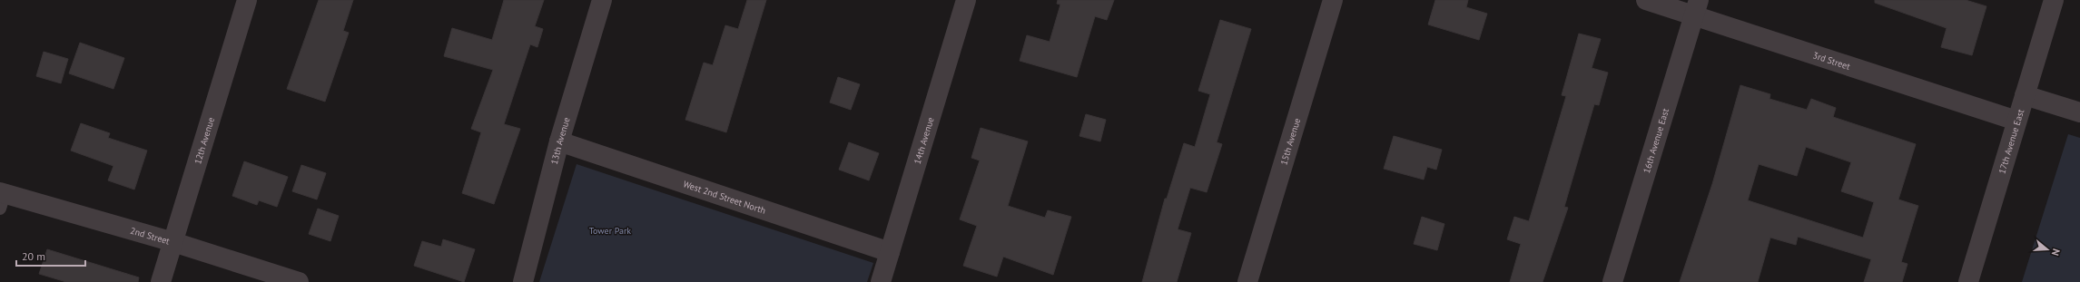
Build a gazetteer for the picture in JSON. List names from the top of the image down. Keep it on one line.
{"streets":{"street":["3rd Street","13th Avenue","14th Avenue","16th Avenue East","17th Avenue East","12th Avenue","15th Avenue","West 2nd Street North","2nd Street"]},"crossings":[["3rd Street","16th Avenue East"],["3rd Street","17th Avenue East"],["13th Avenue","West 2nd Street North"],["14th Avenue","West 2nd Street North"],["12th Avenue","2nd Street"]],"parks":["Tower Park"],"scale_bar":"20 m","north":"right"}
